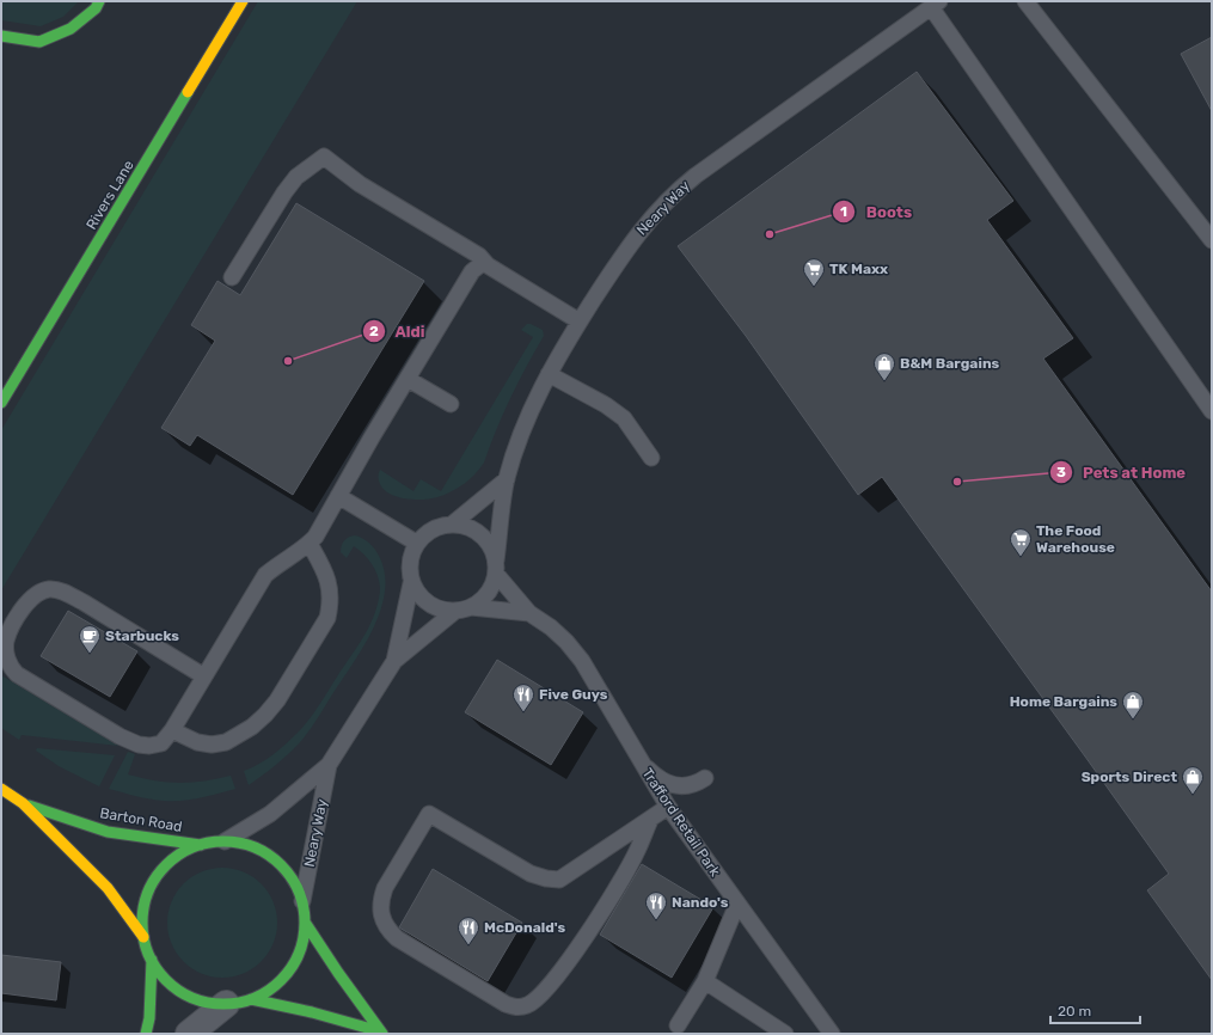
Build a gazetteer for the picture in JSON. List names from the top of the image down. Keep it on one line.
{"streets":{"main road":["Rivers Lane","Barton Road"],"lane":["Neary Way","Trafford Retail Park"]},"crossings":[["Neary Way","Barton Road"],["Neary Way","Trafford Retail Park"]],"places":{"other":["Boots","Aldi","Pets at Home"],"supermarket":["TK Maxx","The Food Warehouse"],"shop":["B&M Bargains","Home Bargains","Sports Direct"],"cafe":["Starbucks"],"restaurant":["Five Guys","Nando's","McDonald's"]},"scale_bar":"20 m"}
